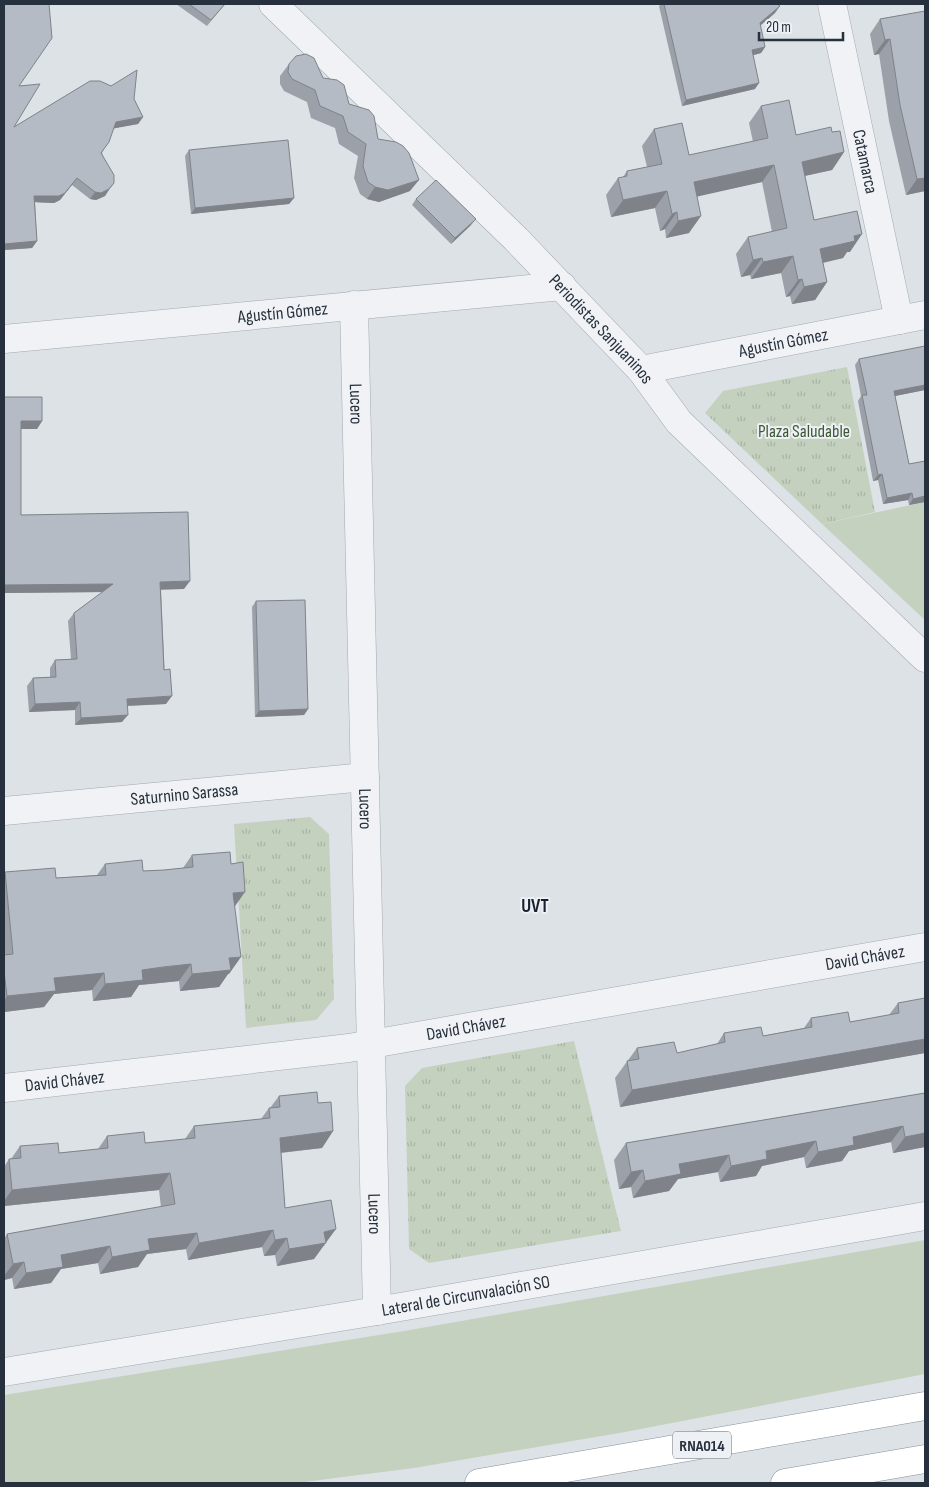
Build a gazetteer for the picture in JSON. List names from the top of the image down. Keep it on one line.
{"streets":{"highway":["RNA014"],"street":["Catamarca","Agustín Gómez","Periodistas Sanjuaninos","Lucero","Saturnino Sarassa","David Chávez","Lateral de Circunvalación SO"]},"crossings":[["Catamarca","Agustín Gómez"],["Agustín Gómez","Periodistas Sanjuaninos"],["Agustín Gómez","Lucero"],["Lucero","Saturnino Sarassa"],["Lucero","David Chávez"],["Lucero","Lateral de Circunvalación SO"]],"districts":["UVT"],"parks":["Plaza Saludable"],"scale_bar":"20 m"}
